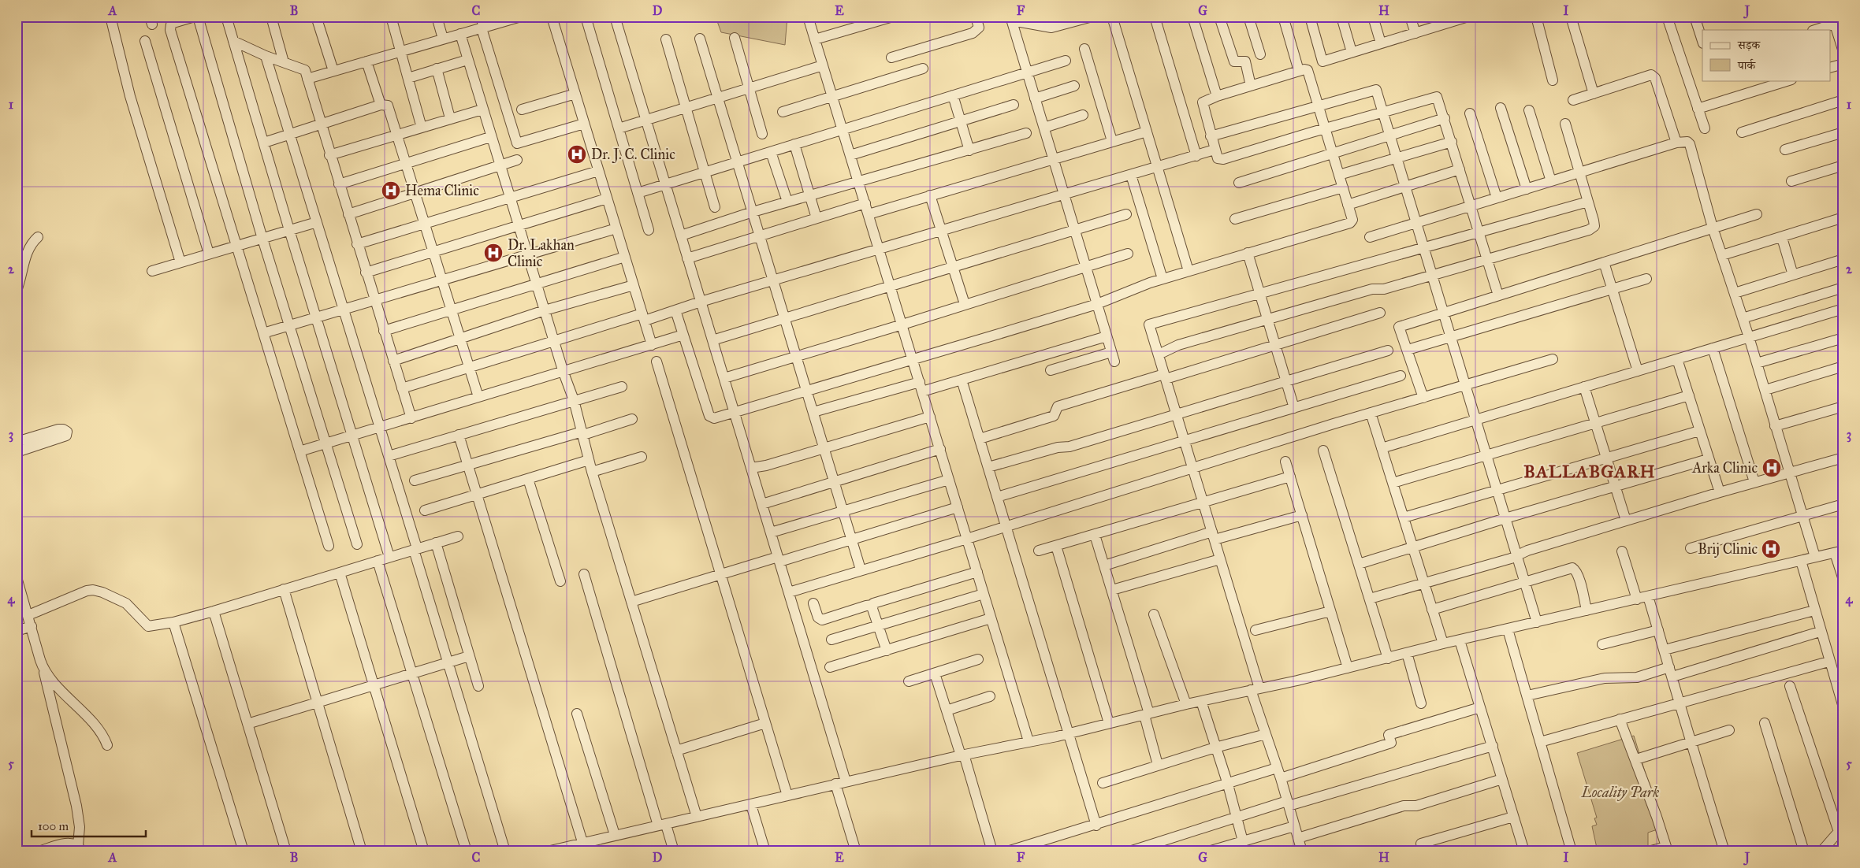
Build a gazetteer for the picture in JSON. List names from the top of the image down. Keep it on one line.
{"districts":["BALLABGARH"],"parks":["Locality Park"],"places":{"hospital":["Dr. J. C. Clinic","Hema Clinic","Dr. Lakhan Clinic","Arka Clinic","Brij Clinic"]},"legend":["सड़क","पार्क"],"scale_bar":"100 m","grid":{"columns":["A","B","C","D","E","F","G","H","I","J"],"rows":["1","2","3","4","5"]}}
